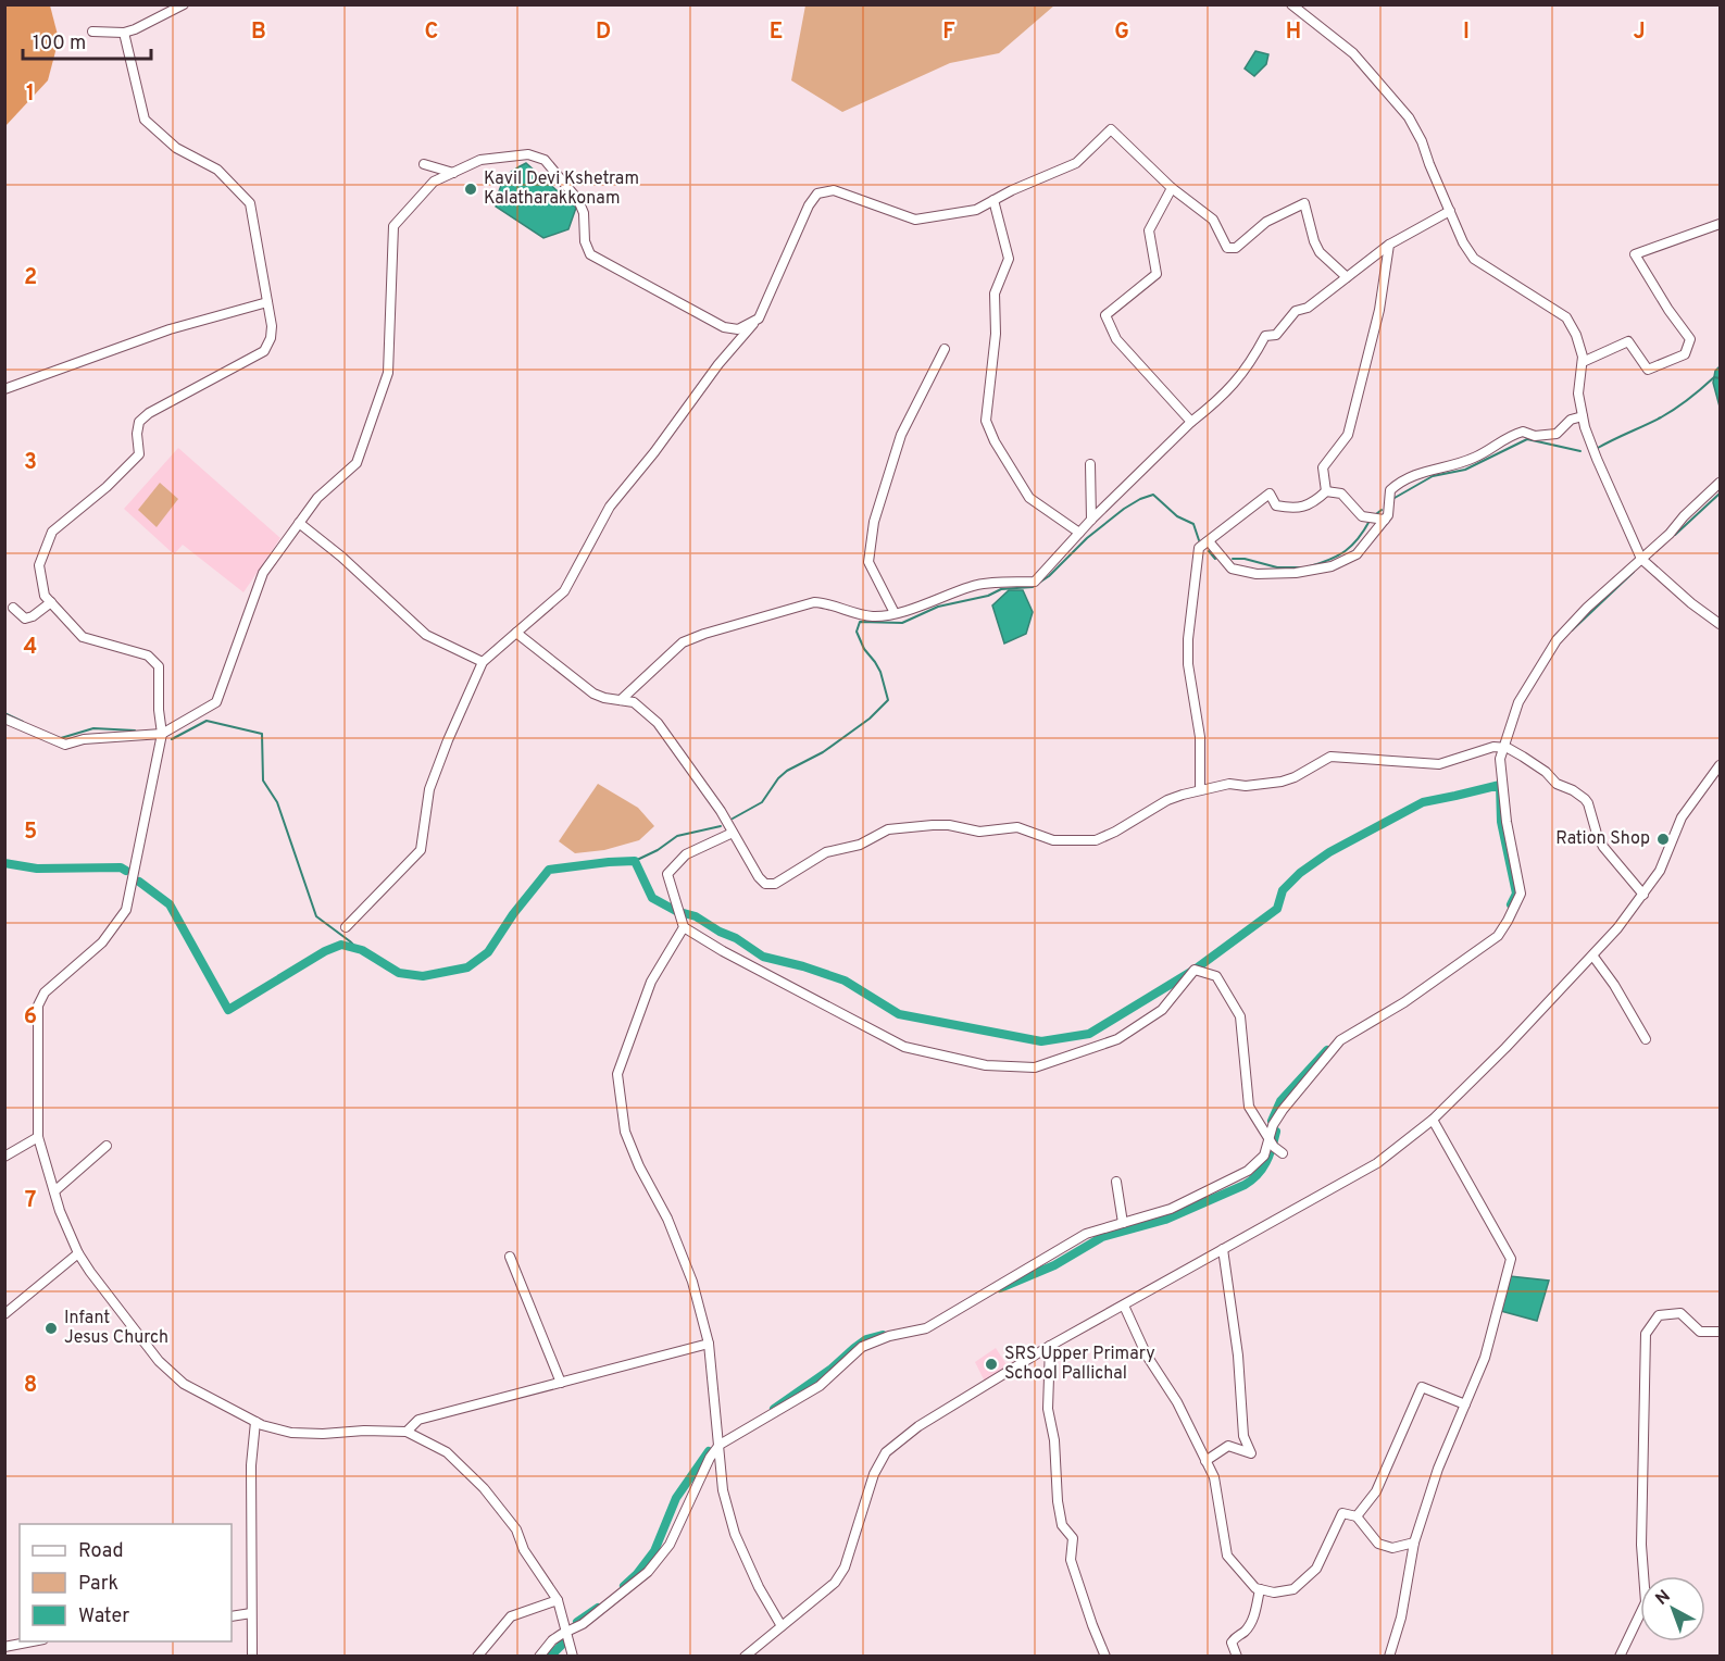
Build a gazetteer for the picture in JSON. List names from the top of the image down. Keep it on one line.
{"places":["Kavil Devi Kshetram Kalatharakkonam","Ration Shop","Infant Jesus Church","SRS Upper Primary School Pallichal"],"legend":["Road","Park","Water"],"scale_bar":"100 m","north":"top left","grid":{"columns":["B","C","D","E","F","G","H","I","J"],"rows":["1","2","3","4","5","6","7","8"]}}
